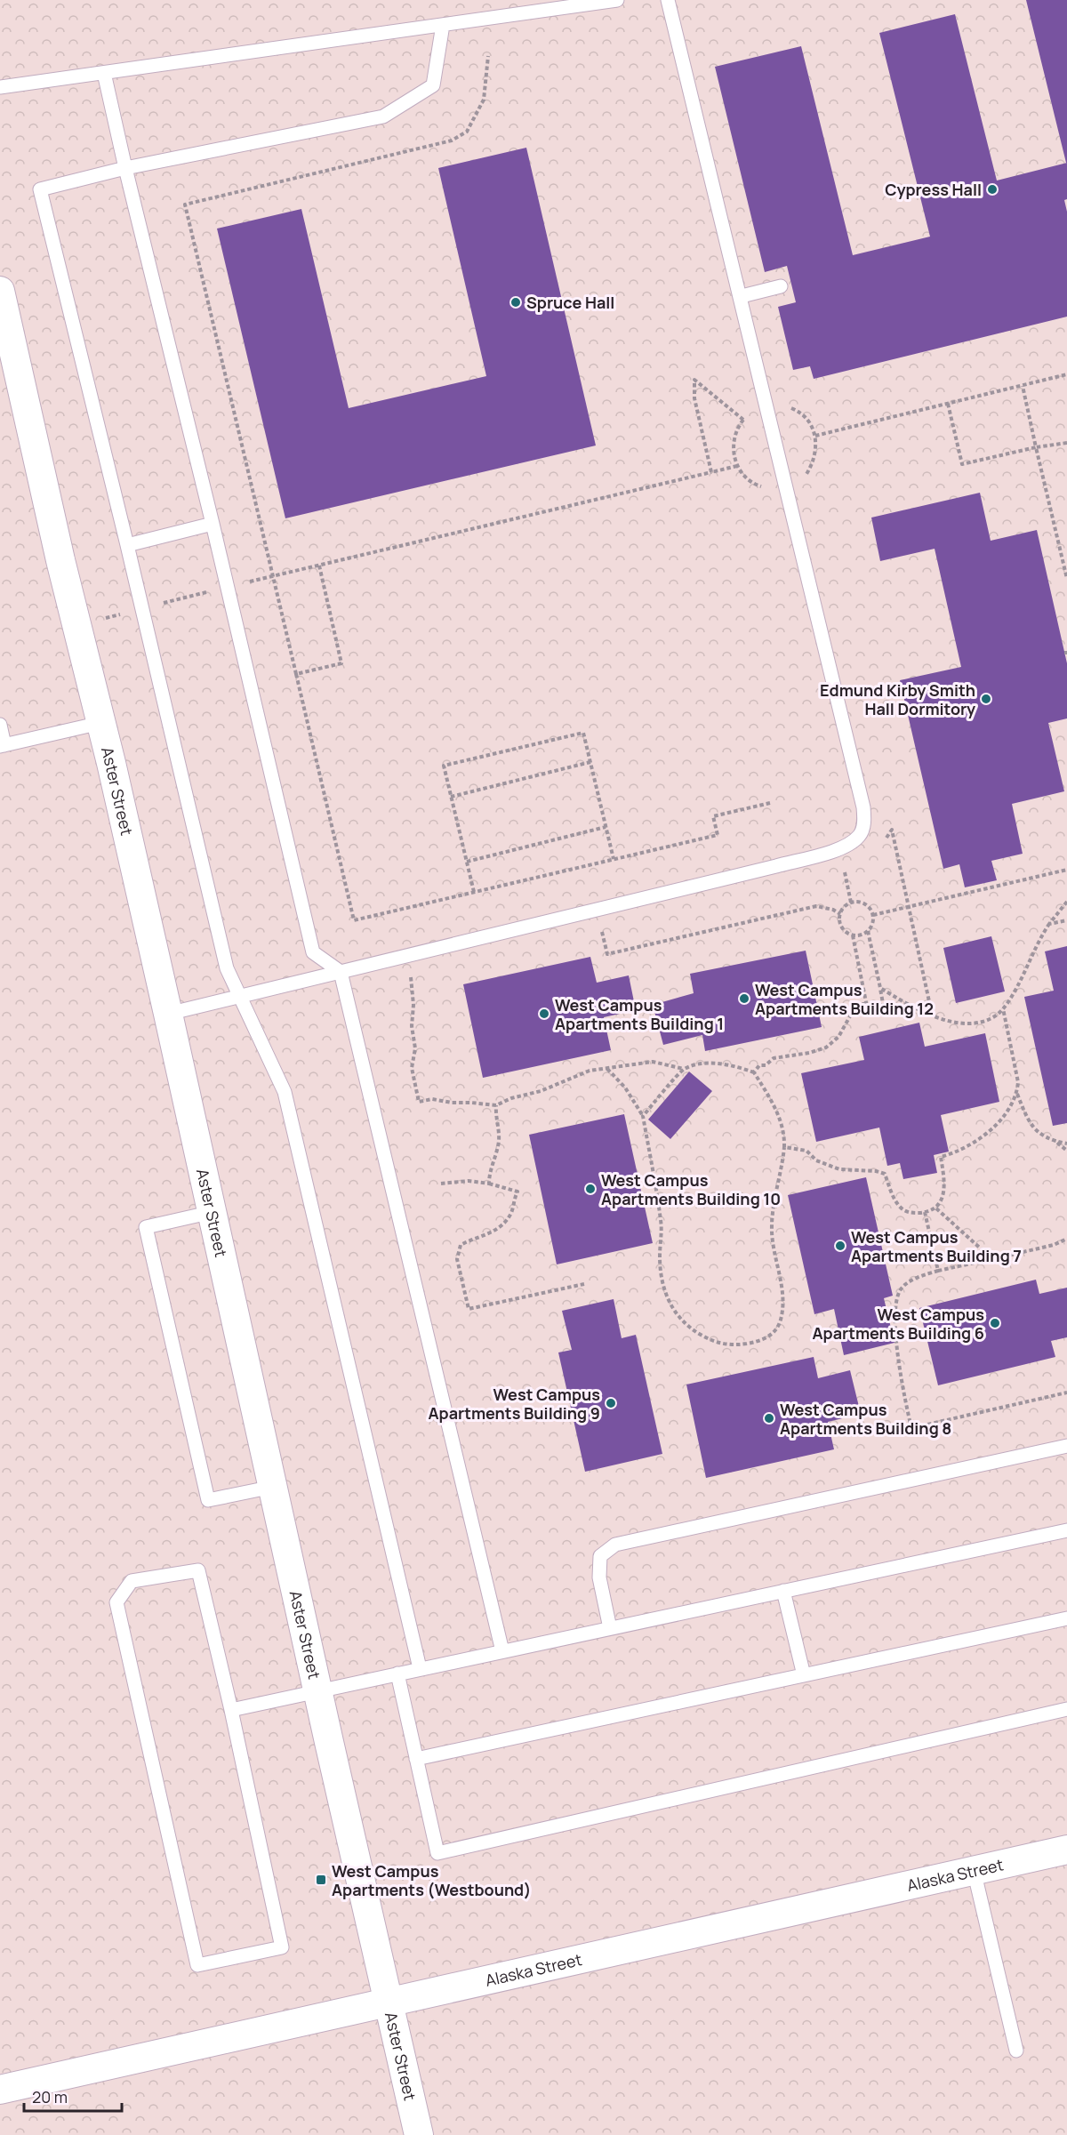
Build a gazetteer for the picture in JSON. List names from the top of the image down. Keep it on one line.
{"streets":{"street":["Aster Street","Alaska Street"]},"crossings":[["Aster Street","Alaska Street"]],"places":{"other":["Cypress Hall","Spruce Hall","Edmund Kirby Smith Hall Dormitory","West Campus Apartments Building 12","West Campus Apartments Building 1","West Campus Apartments Building 10","West Campus Apartments Building 7","West Campus Apartments Building 6","West Campus Apartments Building 9","West Campus Apartments Building 8"],"transit":["West Campus Apartments (Westbound)"]},"scale_bar":"20 m"}
